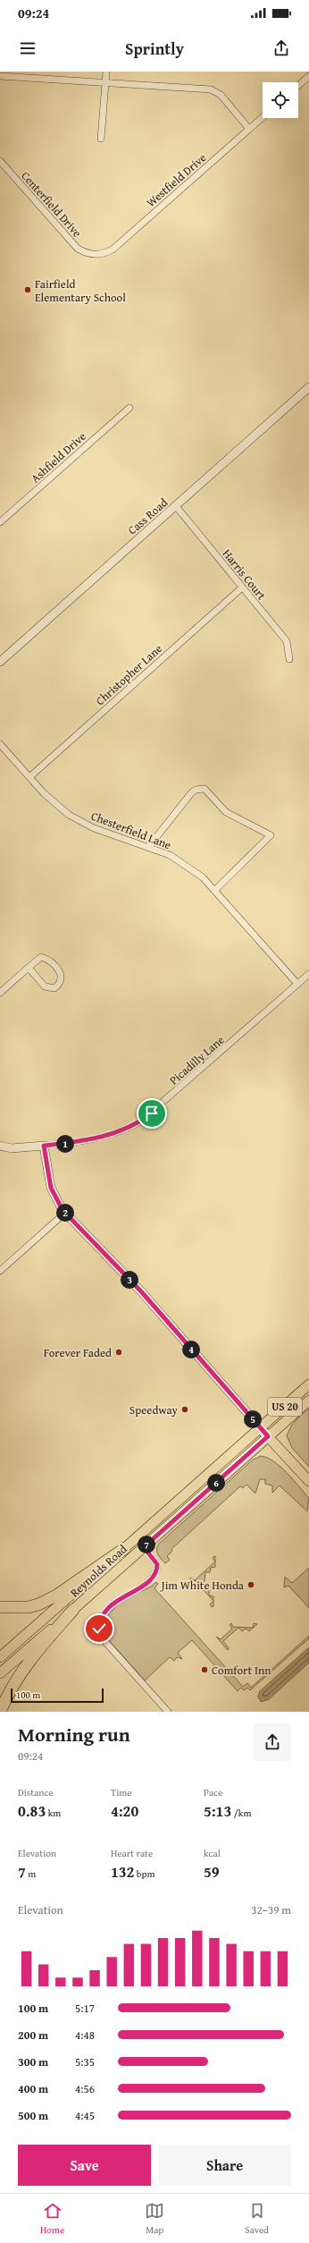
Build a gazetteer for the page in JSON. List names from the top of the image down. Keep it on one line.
{"streets":{"main road":["US 20","Reynolds Road"],"street":["Westfield Drive","Centerfield Drive","Ashfield Drive","Cass Road","Harris Court","Christopher Lane","Chesterfield Lane","Picadilly Lane"]},"crossings":[["Westfield Drive","Centerfield Drive"],["Cass Road","Harris Court"],["Harris Court","Christopher Lane"],["Christopher Lane","Chesterfield Lane"],["Chesterfield Lane","Picadilly Lane"]],"places":["Fairfield Elementary School","Forever Faded","Speedway","Jim White Honda","Comfort Inn"],"scale_bar":"100 m","page":{"status":"09:24","header":"Sprintly","pins":["1","2","3","4","5","6","7"],"scale":"100 m","heading":["Morning run","09:24"],"stats":[["Distance","0.83 km"],["Time","4:20"],["Pace","5:13 /km"],["Elevation","7 m"],["Heart rate","132 bpm"],["kcal","59"]],"chart":["Elevation","32–39 m"],"list":[{"name":"100 m","note":"5:17"},{"name":"200 m","note":"4:48"},{"name":"300 m","note":"5:35"},{"name":"400 m","note":"4:56"},{"name":"500 m","note":"4:45"}],"buttons":["Save","Share"],"tabs":["Home","Map","Saved"]}}
